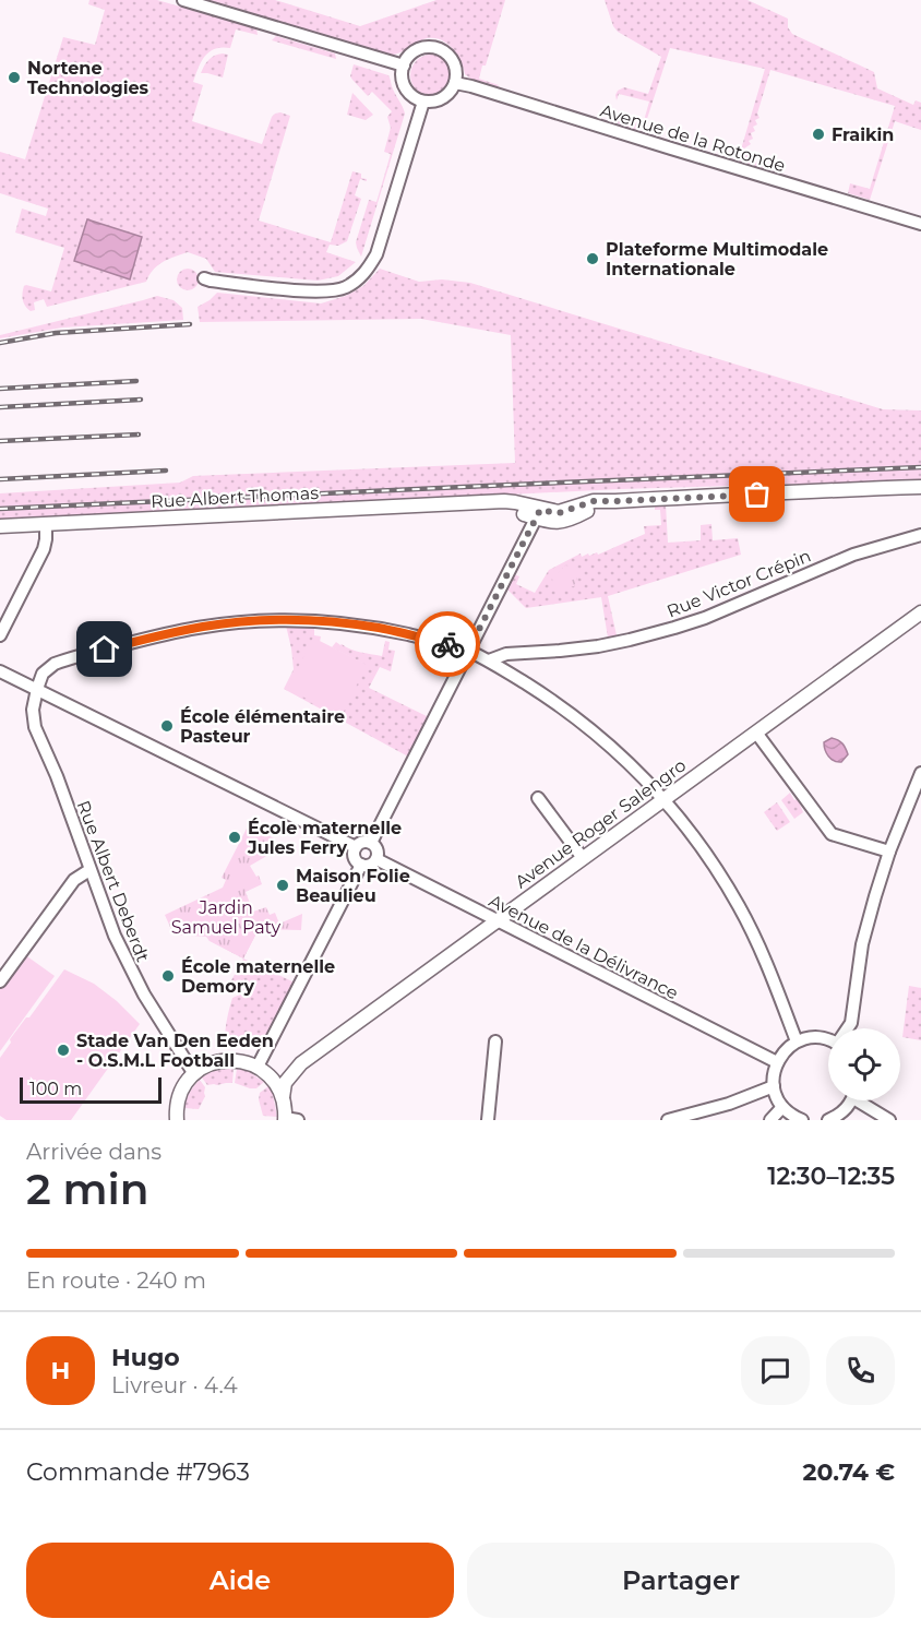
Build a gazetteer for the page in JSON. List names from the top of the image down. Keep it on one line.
{"streets":{"street":["Avenue de la Rotonde","Rue Albert Thomas","Rue Victor Crépin","Avenue Roger Salengro","Rue Albert Deberdt","Avenue de la Délivrance"]},"crossings":[["Avenue Roger Salengro","Avenue de la Délivrance"]],"parks":["Jardin Samuel Paty"],"places":["Nortene Technologies","Fraikin","Plateforme Multimodale Internationale","École élémentaire Pasteur","École maternelle Jules Ferry","Maison Folie Beaulieu","École maternelle Demory","Stade Van Den Eeden - O.S.M.L Football"],"scale_bar":"100 m","page":{"scale":"100 m","heading":["2 min","Arrivée dans","12:30–12:35"],"panel":["Hugo","Livreur · 4.4","Commande #7963","20.74 €"],"bar":"En route · 240 m","round":"H","buttons":["Aide","Partager"]}}
